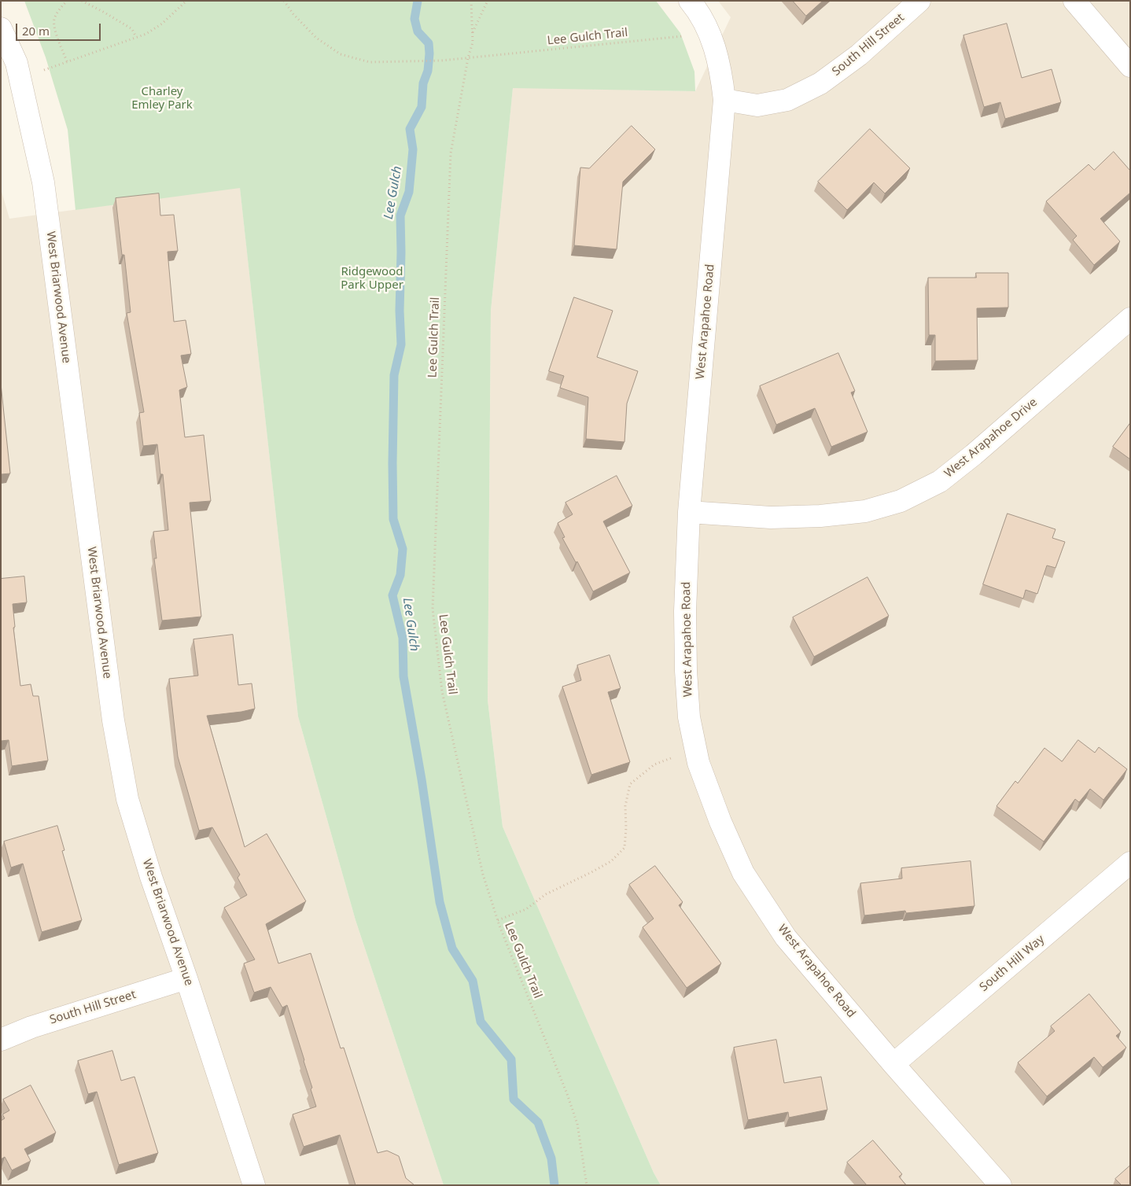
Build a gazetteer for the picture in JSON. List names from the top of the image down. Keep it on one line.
{"streets":{"street":["South Hill Street","West Briarwood Avenue","West Arapahoe Road","West Arapahoe Drive","South Hill Way"],"path":["Lee Gulch Trail"]},"crossings":[["Lee Gulch Trail","West Arapahoe Road"],["South Hill Street","West Briarwood Avenue"],["South Hill Street","West Arapahoe Road"],["West Arapahoe Road","West Arapahoe Drive"],["West Arapahoe Road","South Hill Way"]],"water":["Lee Gulch"],"parks":["Charley Emley Park","Ridgewood Park Upper"],"scale_bar":"20 m"}
